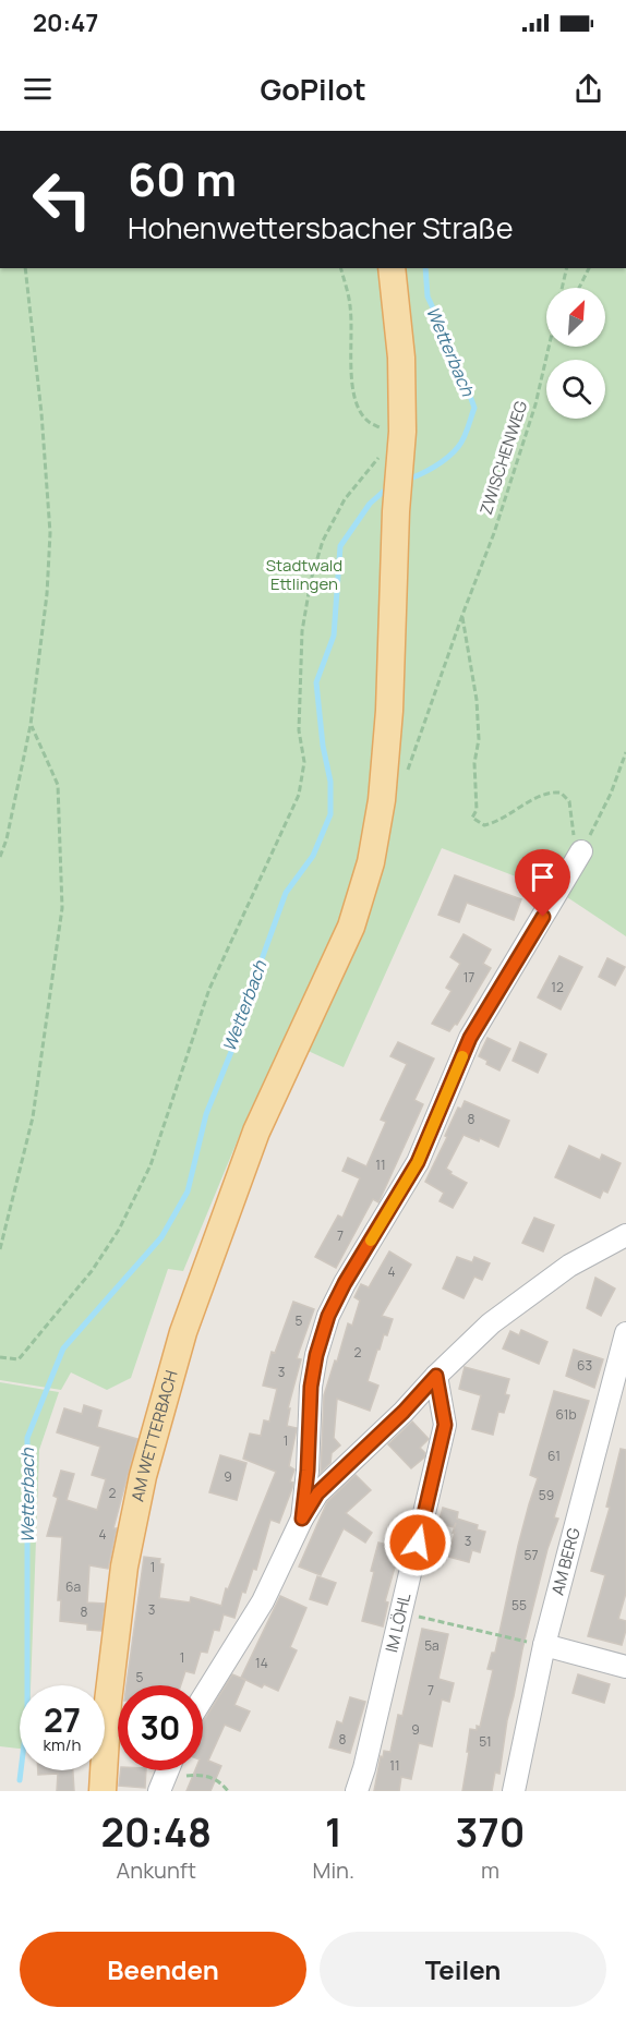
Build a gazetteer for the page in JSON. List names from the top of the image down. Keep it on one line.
{"streets":{"main road":["AM WETTERBACH"],"street":["AM BERG","IM LÖHL"],"path":["ZWISCHENWEG"]},"water":["Wetterbach"],"parks":["Stadtwald Ettlingen"],"house_numbers":["17","12","8","11","7","4","5","2","63","3","61b","1","61","9","2","59","4","3","57","1","6a","55","3","8","5a","1","14","5","7","9","8","51","11"],"north":"top right","page":{"status":"20:47","header":"GoPilot","turn":["60 m","Hohenwettersbacher Straße"],"speed":"27 km/h","limit":"30","eta":["20:48","Ankunft","1","Min.","370","m"],"buttons":["Beenden","Teilen"]}}
